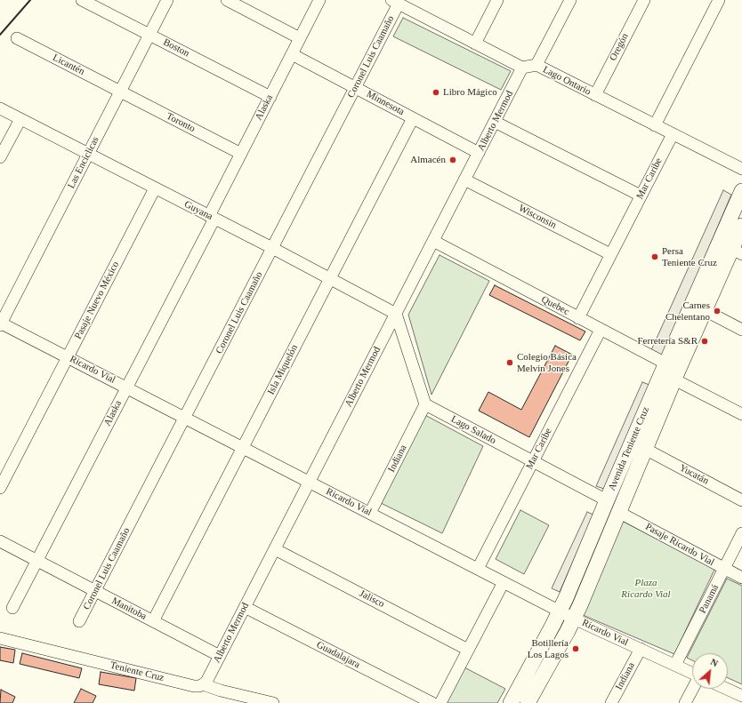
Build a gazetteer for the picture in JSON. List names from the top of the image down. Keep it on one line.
{"streets":{"main road":["Avenida Teniente Cruz"],"street":["Oregón","Boston","Coronel Luis Caamaño","Licantén","Lago Ontario","Minnesota","Alaska","Alberto Mermod","Toronto","Las Encíclicas","Mar Caribe","Guyana","Wisconsin","Pasaje Nuevo México","Quebec","Ricardo Vial","Isla Miquelón","Lago Salado","Indiana","Yucatán","Pasaje Ricardo Vial","Jalisco","Panamá","Manitoba","Guadalajara","Teniente Cruz"]},"crossings":[["Oregón","Lago Ontario"],["Boston","Alaska"],["Boston","Las Encíclicas"],["Coronel Luis Caamaño","Minnesota"],["Coronel Luis Caamaño","Guyana"],["Coronel Luis Caamaño","Ricardo Vial"],["Coronel Luis Caamaño","Manitoba"],["Licantén","Toronto"],["Licantén","Las Encíclicas"],["Lago Ontario","Alberto Mermod"],["Lago Ontario","Mar Caribe"],["Minnesota","Alaska"],["Minnesota","Alberto Mermod"],["Minnesota","Isla Miquelón"],["Alaska","Toronto"],["Alaska","Guyana"],["Alaska","Ricardo Vial"],["Alaska","Manitoba"],["Alberto Mermod","Guyana"],["Alberto Mermod","Wisconsin"],["Alberto Mermod","Quebec"],["Alberto Mermod","Ricardo Vial"],["Alberto Mermod","Jalisco"],["Alberto Mermod","Manitoba"],["Alberto Mermod","Guadalajara"],["Alberto Mermod","Teniente Cruz"],["Toronto","Las Encíclicas"],["Las Encíclicas","Guyana"],["Las Encíclicas","Ricardo Vial"],["Mar Caribe","Wisconsin"],["Mar Caribe","Quebec"],["Mar Caribe","Ricardo Vial"],["Mar Caribe","Lago Salado"],["Guyana","Pasaje Nuevo México"],["Guyana","Isla Miquelón"],["Pasaje Nuevo México","Ricardo Vial"],["Quebec","Avenida Teniente Cruz"],["Ricardo Vial","Isla Miquelón"],["Ricardo Vial","Avenida Teniente Cruz"],["Ricardo Vial","Indiana"],["Ricardo Vial","Panamá"],["Isla Miquelón","Manitoba"],["Lago Salado","Avenida Teniente Cruz"],["Lago Salado","Indiana"],["Avenida Teniente Cruz","Yucatán"],["Avenida Teniente Cruz","Pasaje Ricardo Vial"],["Pasaje Ricardo Vial","Panamá"]],"parks":["Plaza Ricardo Vial"],"places":["Libro Mágico","Almacén","Persa Teniente Cruz","Carnes Chelentano","Ferretería S&R","Colegio Básica Melvin Jones","Botillería Los Lagos"],"north":"top right"}
